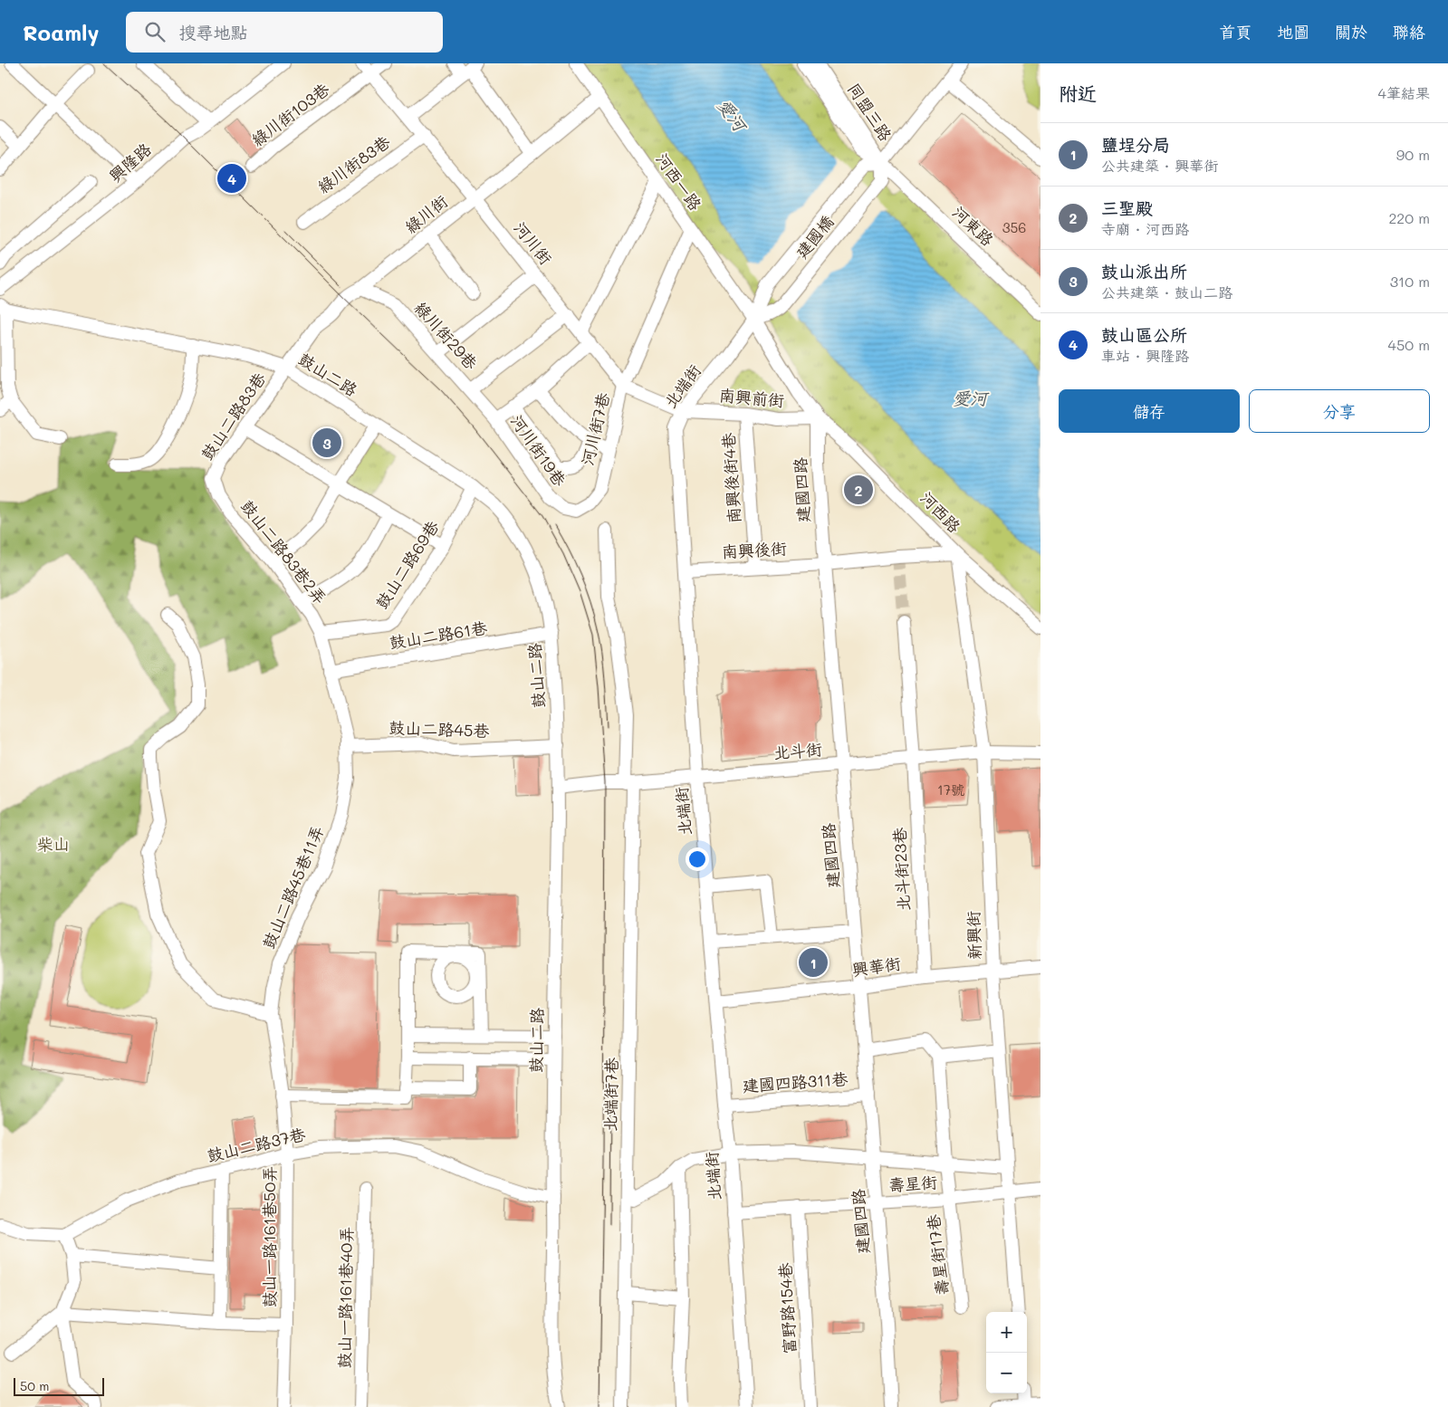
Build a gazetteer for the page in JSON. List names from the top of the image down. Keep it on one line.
{"streets":{"street":["同盟三路","綠川街103巷","興隆路","綠川街83巷","河西一路","綠川街","河東路","建國橋","河川街","綠川街29巷","鼓山二路","北端街","南興前街","鼓山二路83巷","河川街7巷","河川街19巷","南興後街4巷","建國四路","河西路","南興後街","鼓山二路83巷2弄","鼓山二路69巷","鼓山二路61巷","鼓山二路45巷","北斗街","北斗街23巷","鼓山二路45巷11弄","新興街","興華街","建國四路311巷","北端街7巷","鼓山二路37巷","壽星街","鼓山一路161巷50弄","壽星街17巷","鼓山一路161巷40弄","富野路154巷"]},"crossings":[["同盟三路","河東路"],["同盟三路","建國橋"],["綠川街103巷","河川街"],["綠川街83巷","河川街"],["河西一路","綠川街"],["河西一路","建國橋"],["河西一路","北端街"],["河西一路","河川街7巷"],["綠川街","河川街"],["綠川街","綠川街29巷"],["綠川街","鼓山二路"],["綠川街","鼓山二路83巷"],["河東路","建國橋"],["建國橋","北端街"],["河川街","北端街"],["河川街","南興前街"],["河川街","河川街7巷"],["河川街","河川街19巷"],["綠川街29巷","河川街19巷"],["鼓山二路","鼓山二路83巷"],["鼓山二路","鼓山二路69巷"],["鼓山二路","鼓山二路61巷"],["鼓山二路","鼓山二路45巷"],["鼓山二路","北斗街"],["鼓山二路","鼓山二路37巷"],["北端街","南興前街"],["北端街","南興後街"],["北端街","北斗街"],["北端街","興華街"],["北端街","建國四路311巷"],["北端街","壽星街"],["南興前街","南興後街4巷"],["南興前街","建國四路"],["南興前街","河西路"],["鼓山二路83巷","鼓山二路83巷2弄"],["河川街7巷","河川街19巷"],["南興後街4巷","南興後街"],["建國四路","河西路"],["建國四路","南興後街"],["建國四路","北斗街"],["建國四路","興華街"],["建國四路","建國四路311巷"],["建國四路","壽星街"],["河西路","南興後街"],["河西路","新興街"],["南興後街","新興街"],["鼓山二路83巷2弄","鼓山二路69巷"],["鼓山二路83巷2弄","鼓山二路61巷"],["鼓山二路83巷2弄","鼓山二路45巷"],["鼓山二路83巷2弄","鼓山二路45巷11弄"],["鼓山二路45巷","鼓山二路45巷11弄"],["北斗街","北斗街23巷"],["北斗街","新興街"],["北斗街","北端街7巷"],["北斗街23巷","興華街"],["鼓山二路45巷11弄","鼓山一路161巷50弄"],["新興街","興華街"],["新興街","壽星街"],["鼓山二路37巷","鼓山一路161巷50弄"],["壽星街","壽星街17巷"],["壽星街","富野路154巷"]],"water":["愛河"],"parks":["柴山"],"house_numbers":["356","17號"],"scale_bar":"50 m","page":{"header":"Roamly","search":"搜尋地點","nav":["首頁","地圖","關於","聯絡"],"heading":["附近","4筆結果"],"list":[{"mark":"1","name":"鹽埕分局","note":"公共建築 · 興華街","value":"90 m"},{"mark":"2","name":"三聖殿","note":"寺廟 · 河西路","value":"220 m"},{"mark":"3","name":"鼓山派出所","note":"公共建築 · 鼓山二路","value":"310 m"},{"mark":"4","name":"鼓山區公所","note":"車站 · 興隆路","value":"450 m"}],"pins":["4","3","2","1"],"buttons":["儲存","分享"],"map_buttons":["+","−"],"scale":"50 m"}}
